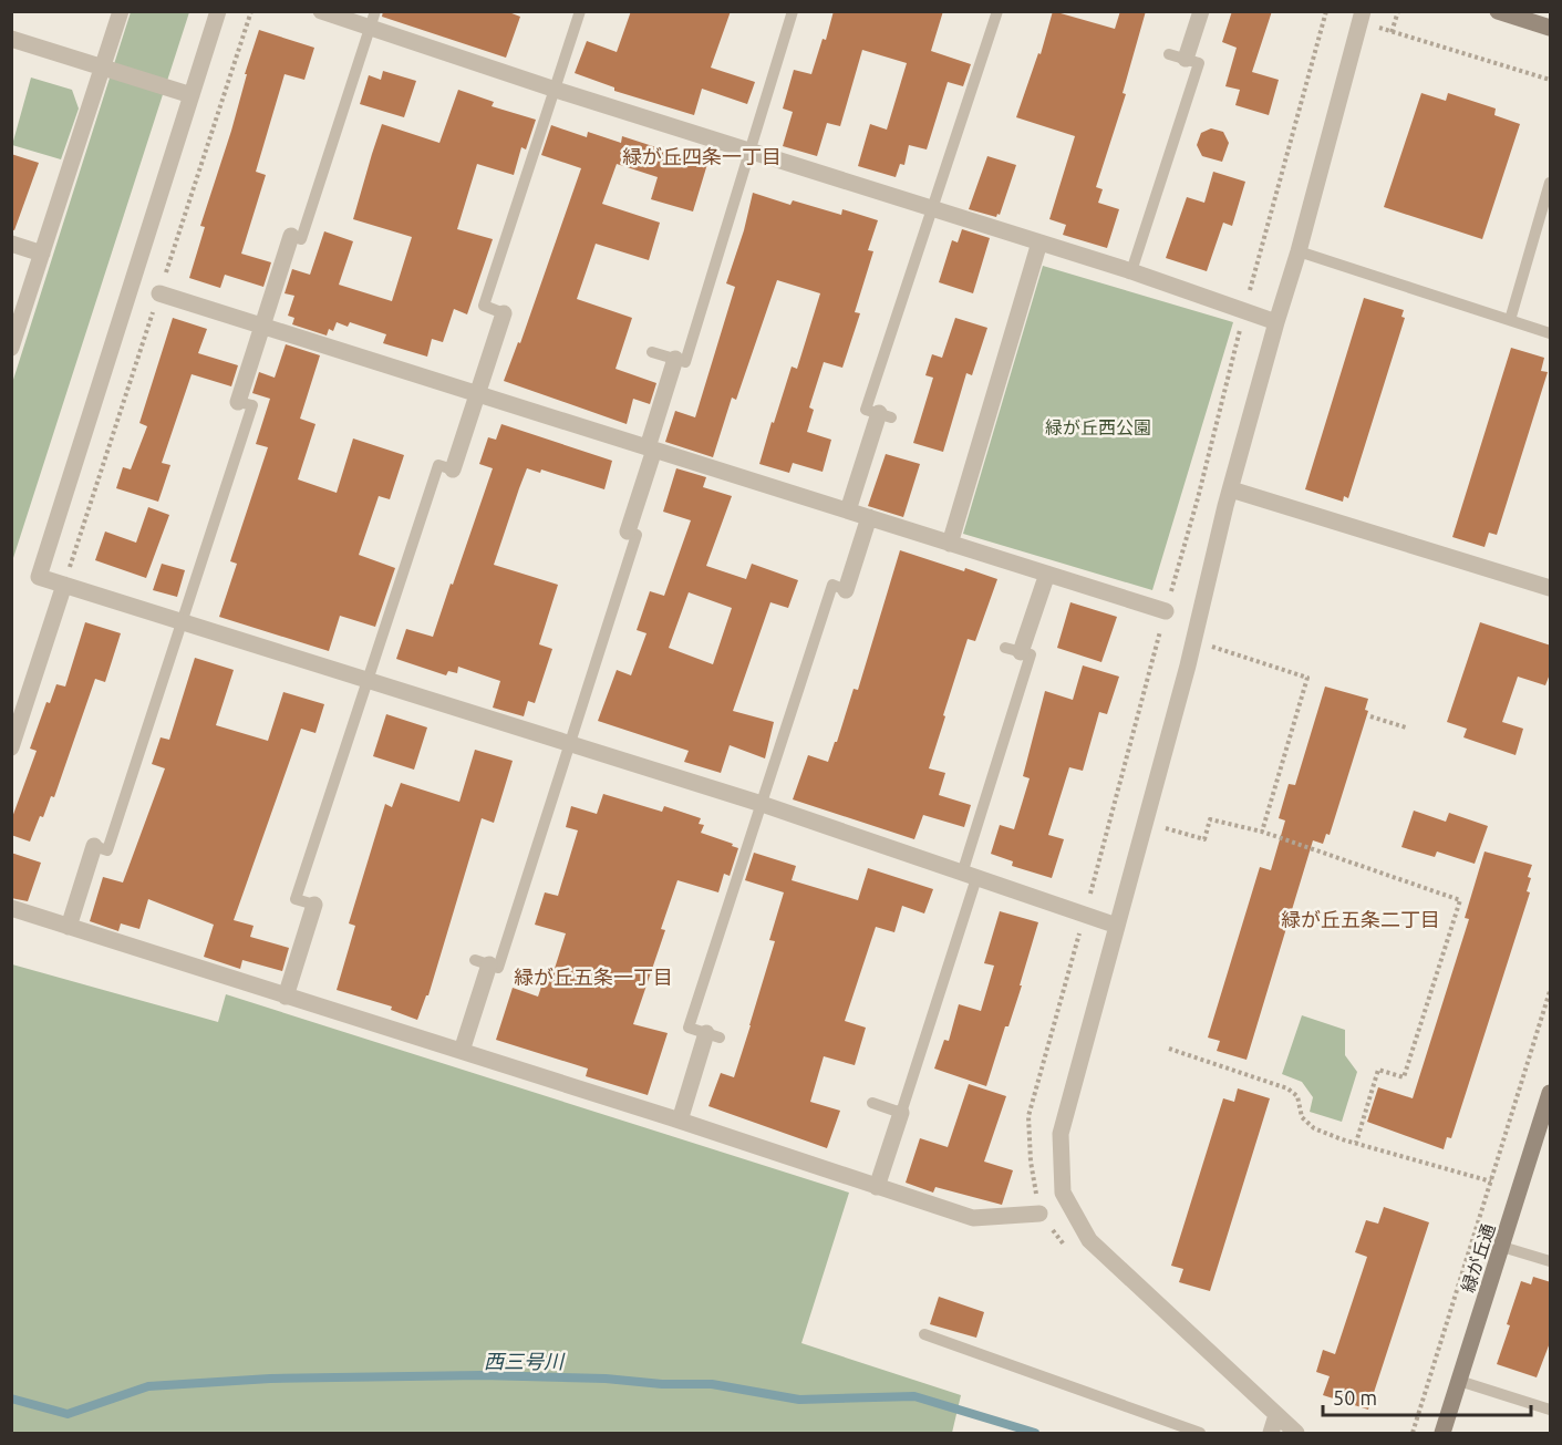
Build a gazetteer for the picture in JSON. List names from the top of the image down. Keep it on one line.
{"streets":{"street":["緑が丘通"]},"districts":["緑が丘四条一丁目","緑が丘五条二丁目","緑が丘五条一丁目"],"water":["西三号川"],"parks":["緑が丘西公園"],"scale_bar":"50 m"}
